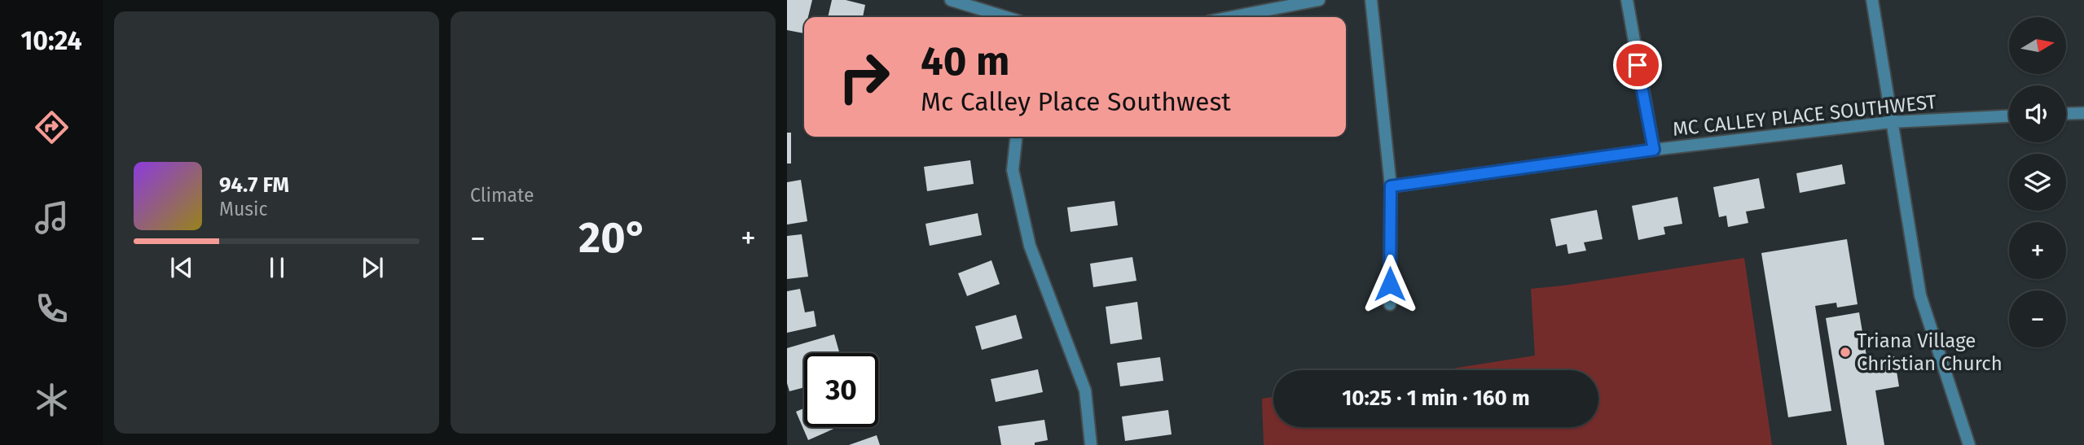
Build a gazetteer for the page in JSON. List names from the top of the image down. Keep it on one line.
{"streets":{"street":["MC CALLEY PLACE SOUTHWEST"]},"places":["Triana Village Christian Church"],"north":"right","page":{"tabs":"10:24","tile":"Climate","map_buttons":["+","−"],"turn":["40 m","Mc Calley Place Southwest"],"song":["94.7 FM","Music"],"heat":["−","20°","+"],"limit":"30","trip":"10:25 · 1 min · 160 m"}}
